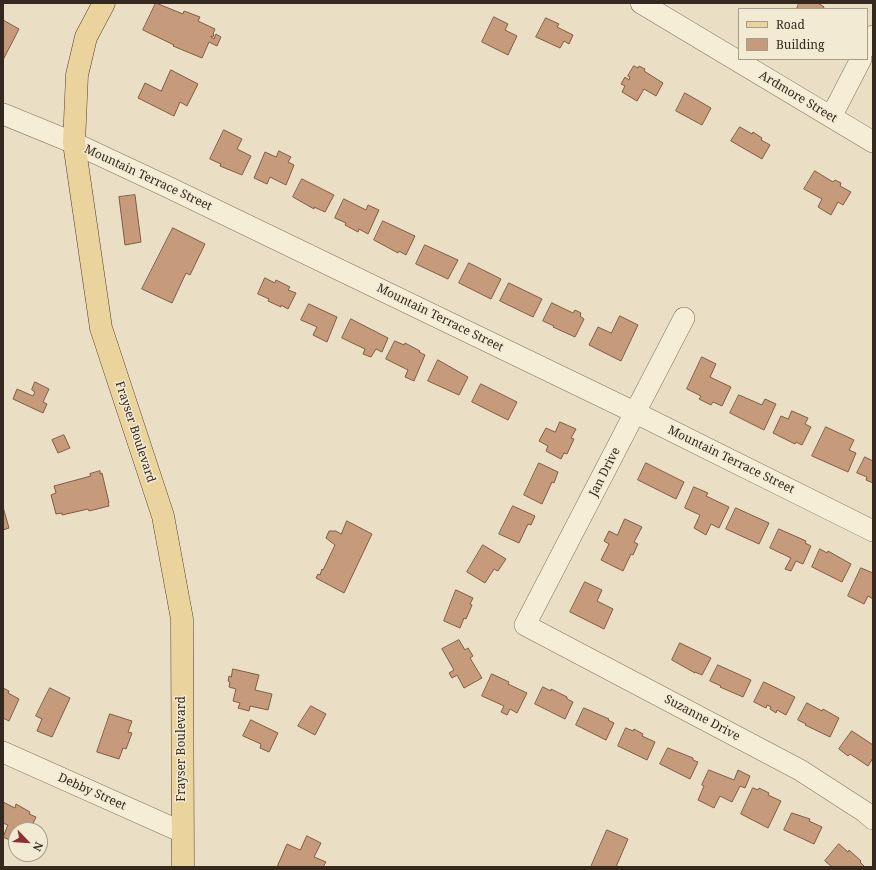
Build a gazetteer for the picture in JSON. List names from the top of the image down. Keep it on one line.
{"streets":{"main road":["Frayser Boulevard"],"street":["Ardmore Street","Mountain Terrace Street","Jan Drive","Suzanne Drive","Debby Street"]},"crossings":[["Mountain Terrace Street","Frayser Boulevard"],["Mountain Terrace Street","Jan Drive"],["Frayser Boulevard","Debby Street"],["Jan Drive","Suzanne Drive"]],"legend":["Road","Building"],"north":"bottom right"}
